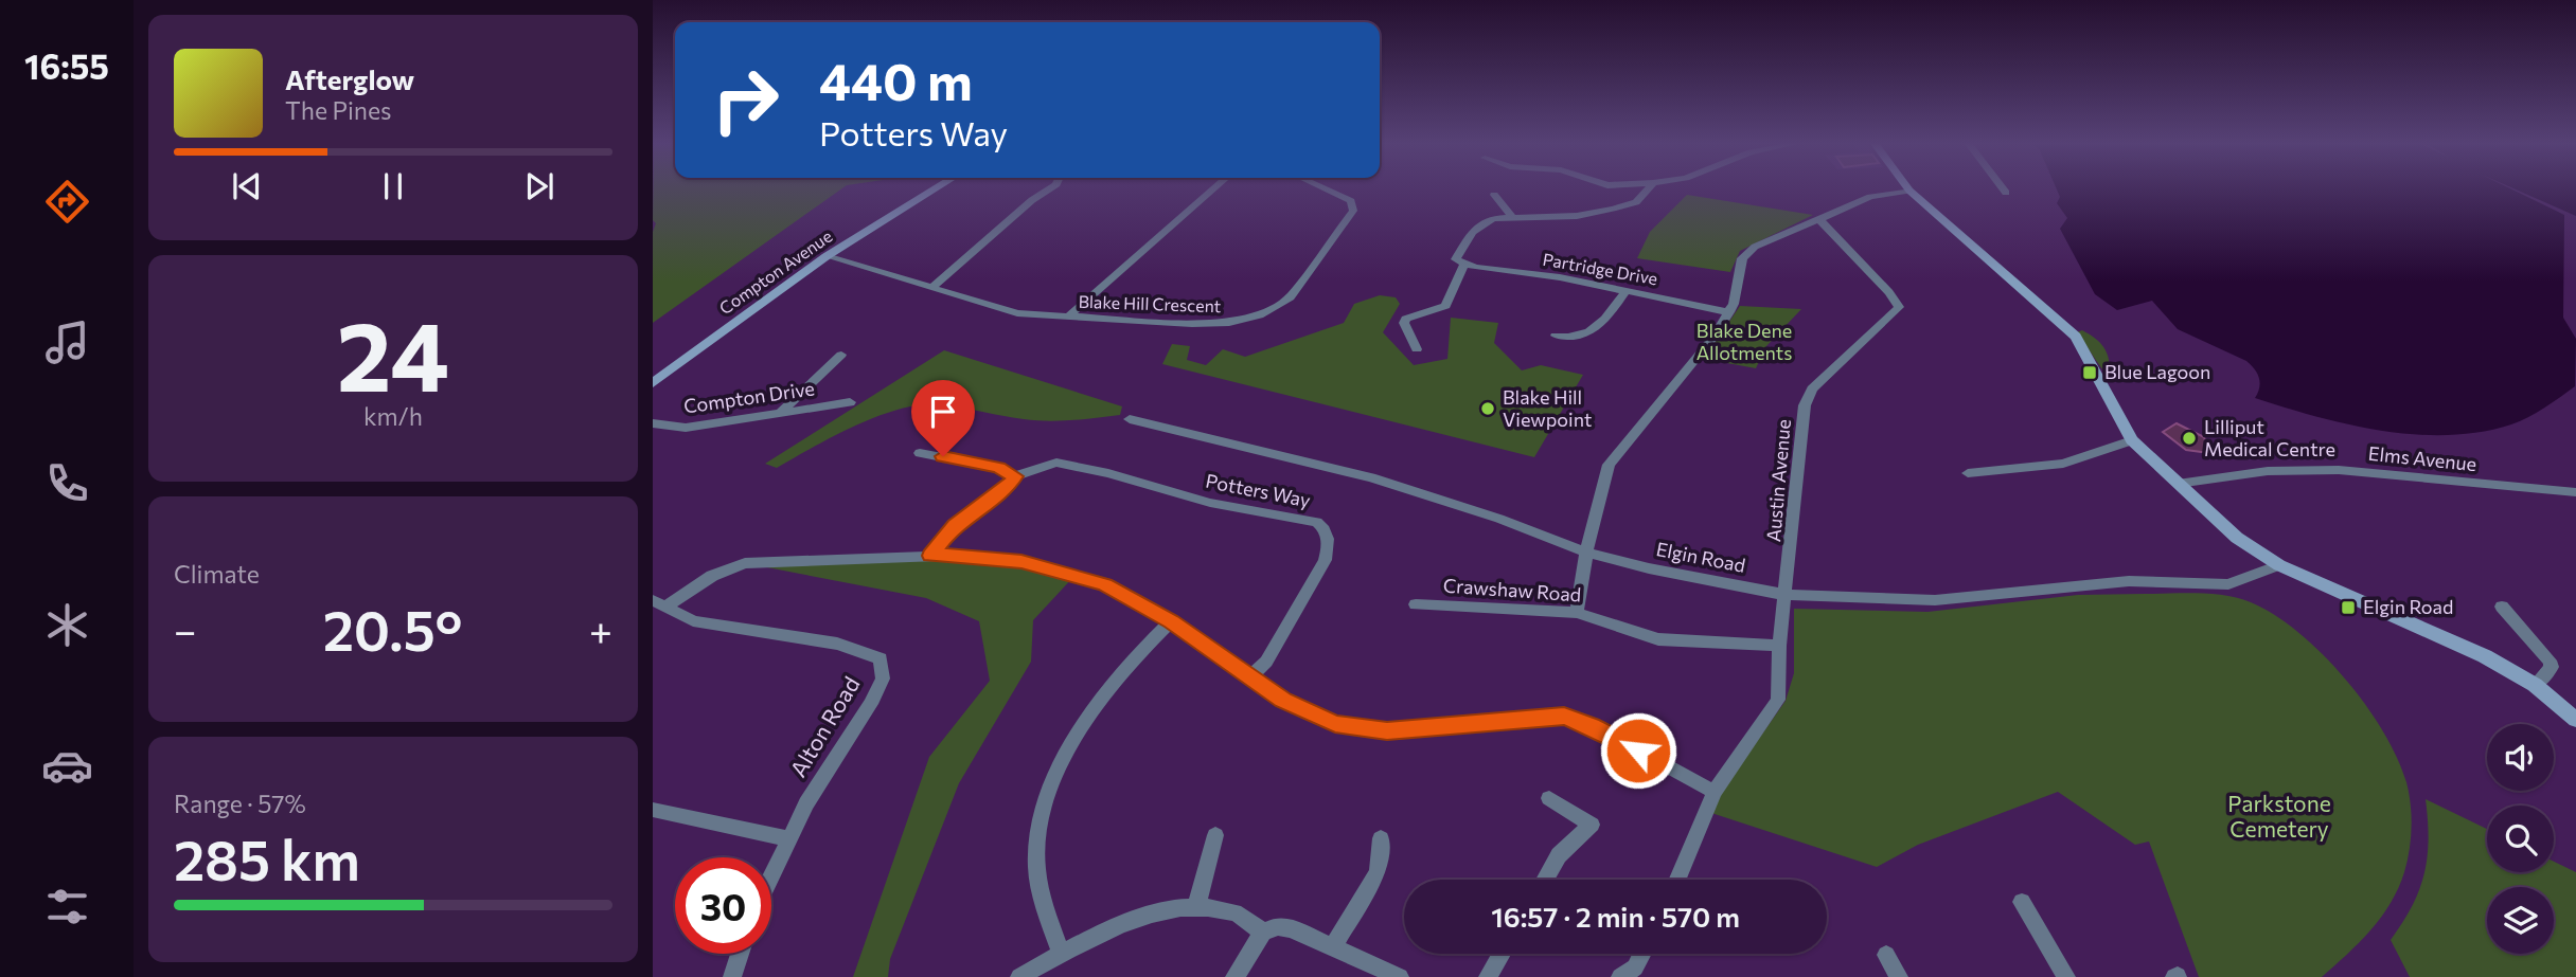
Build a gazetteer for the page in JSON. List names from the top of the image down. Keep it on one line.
{"streets":{"main road":["Compton Avenue"],"street":["Partridge Drive","Blake Hill Crescent","Compton Drive","Elms Avenue","Austin Avenue","Potters Way","Elgin Road","Crawshaw Road","Alton Road"]},"crossings":[["Compton Avenue","Blake Hill Crescent"],["Austin Avenue","Elgin Road"]],"parks":["Blake Dene Allotments","Parkstone Cemetery"],"places":{"transit":["Blue Lagoon","Elgin Road"],"other":["Blake Hill Viewpoint","Lilliput Medical Centre"]},"page":{"tabs":"16:55","turn":["440 m","Potters Way"],"song":["Afterglow","The Pines"],"tile":[["24","km/h"],"Climate",["Range · 57%","285 km"]],"heat":["−","20.5°","+"],"limit":"30","trip":"16:57 · 2 min · 570 m"}}
